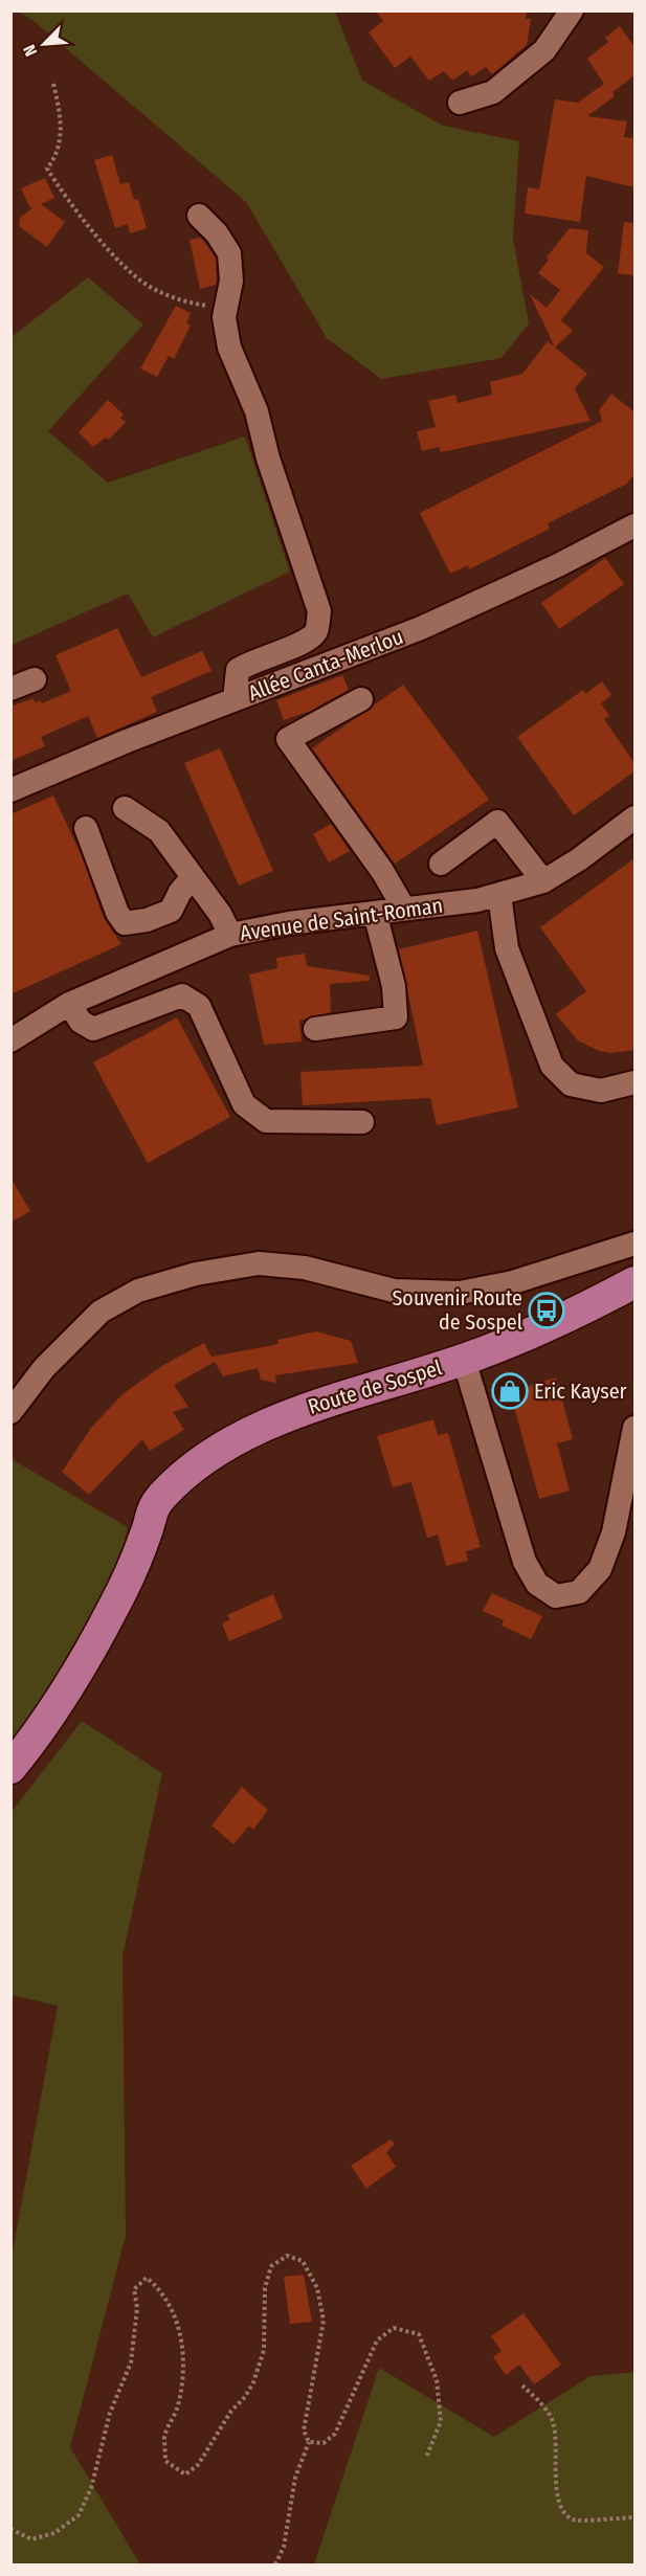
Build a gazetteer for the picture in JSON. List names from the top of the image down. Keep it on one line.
{"streets":{"main road":["Route de Sospel"],"street":["Allée Canta-Merlou","Avenue de Saint-Roman"]},"places":{"bus stop":["Souvenir Route de Sospel"],"shop":["Eric Kayser"]},"north":"bottom left"}
